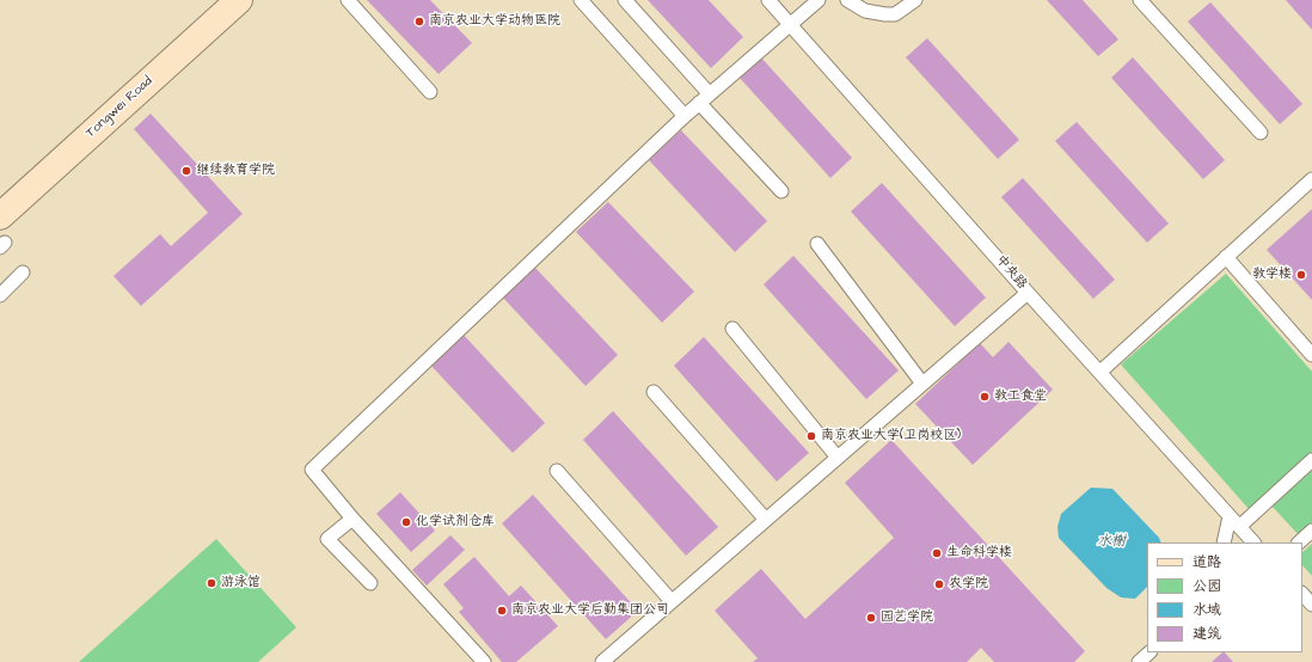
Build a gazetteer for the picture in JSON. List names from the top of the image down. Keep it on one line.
{"streets":{"street":["Tongwei Road"],"lane":["中央路"]},"water":["水榭"],"places":["南京农业大学动物医院","继续教育学院","教学楼","教工食堂","南京农业大学(卫岗校区)","化学试剂仓库","生命科学楼","游泳馆","农学院","南京农业大学后勤集团公司","园艺学院"],"legend":["道路","公园","水域","建筑"]}
